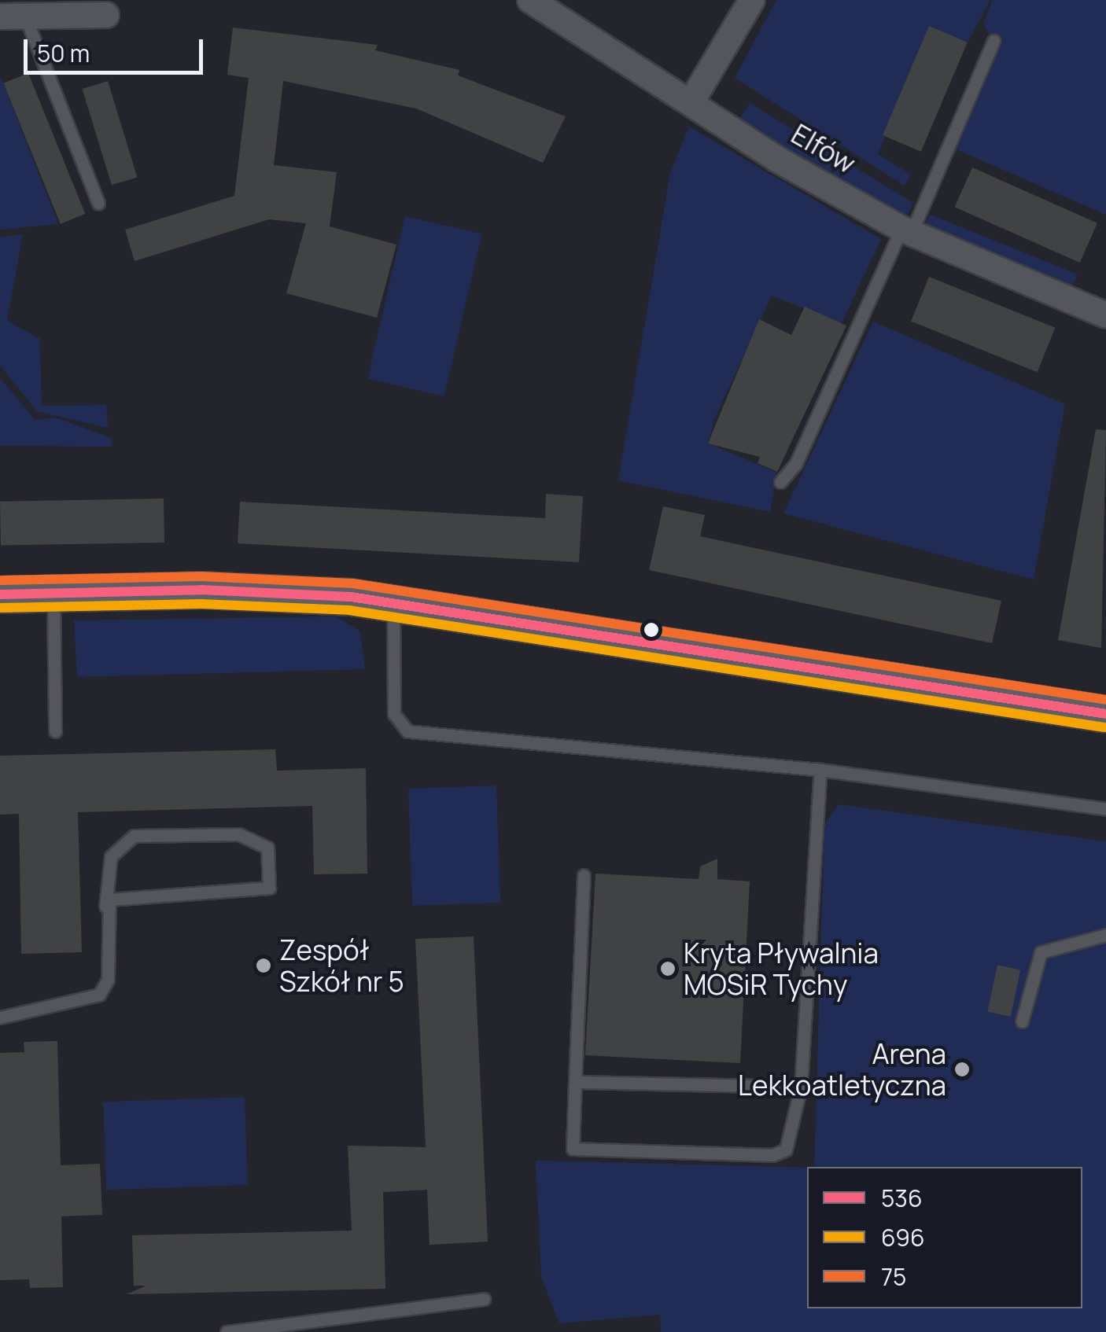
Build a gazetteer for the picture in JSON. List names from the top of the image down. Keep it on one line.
{"streets":{"street":["Elfów"]},"places":["Zespół Szkół nr 5","Kryta Pływalnia MOSiR Tychy","Arena Lekkoatletyczna"],"lines":["transit line 75","transit line 536","transit line 696"],"legend":["536","696","75"],"scale_bar":"50 m"}
